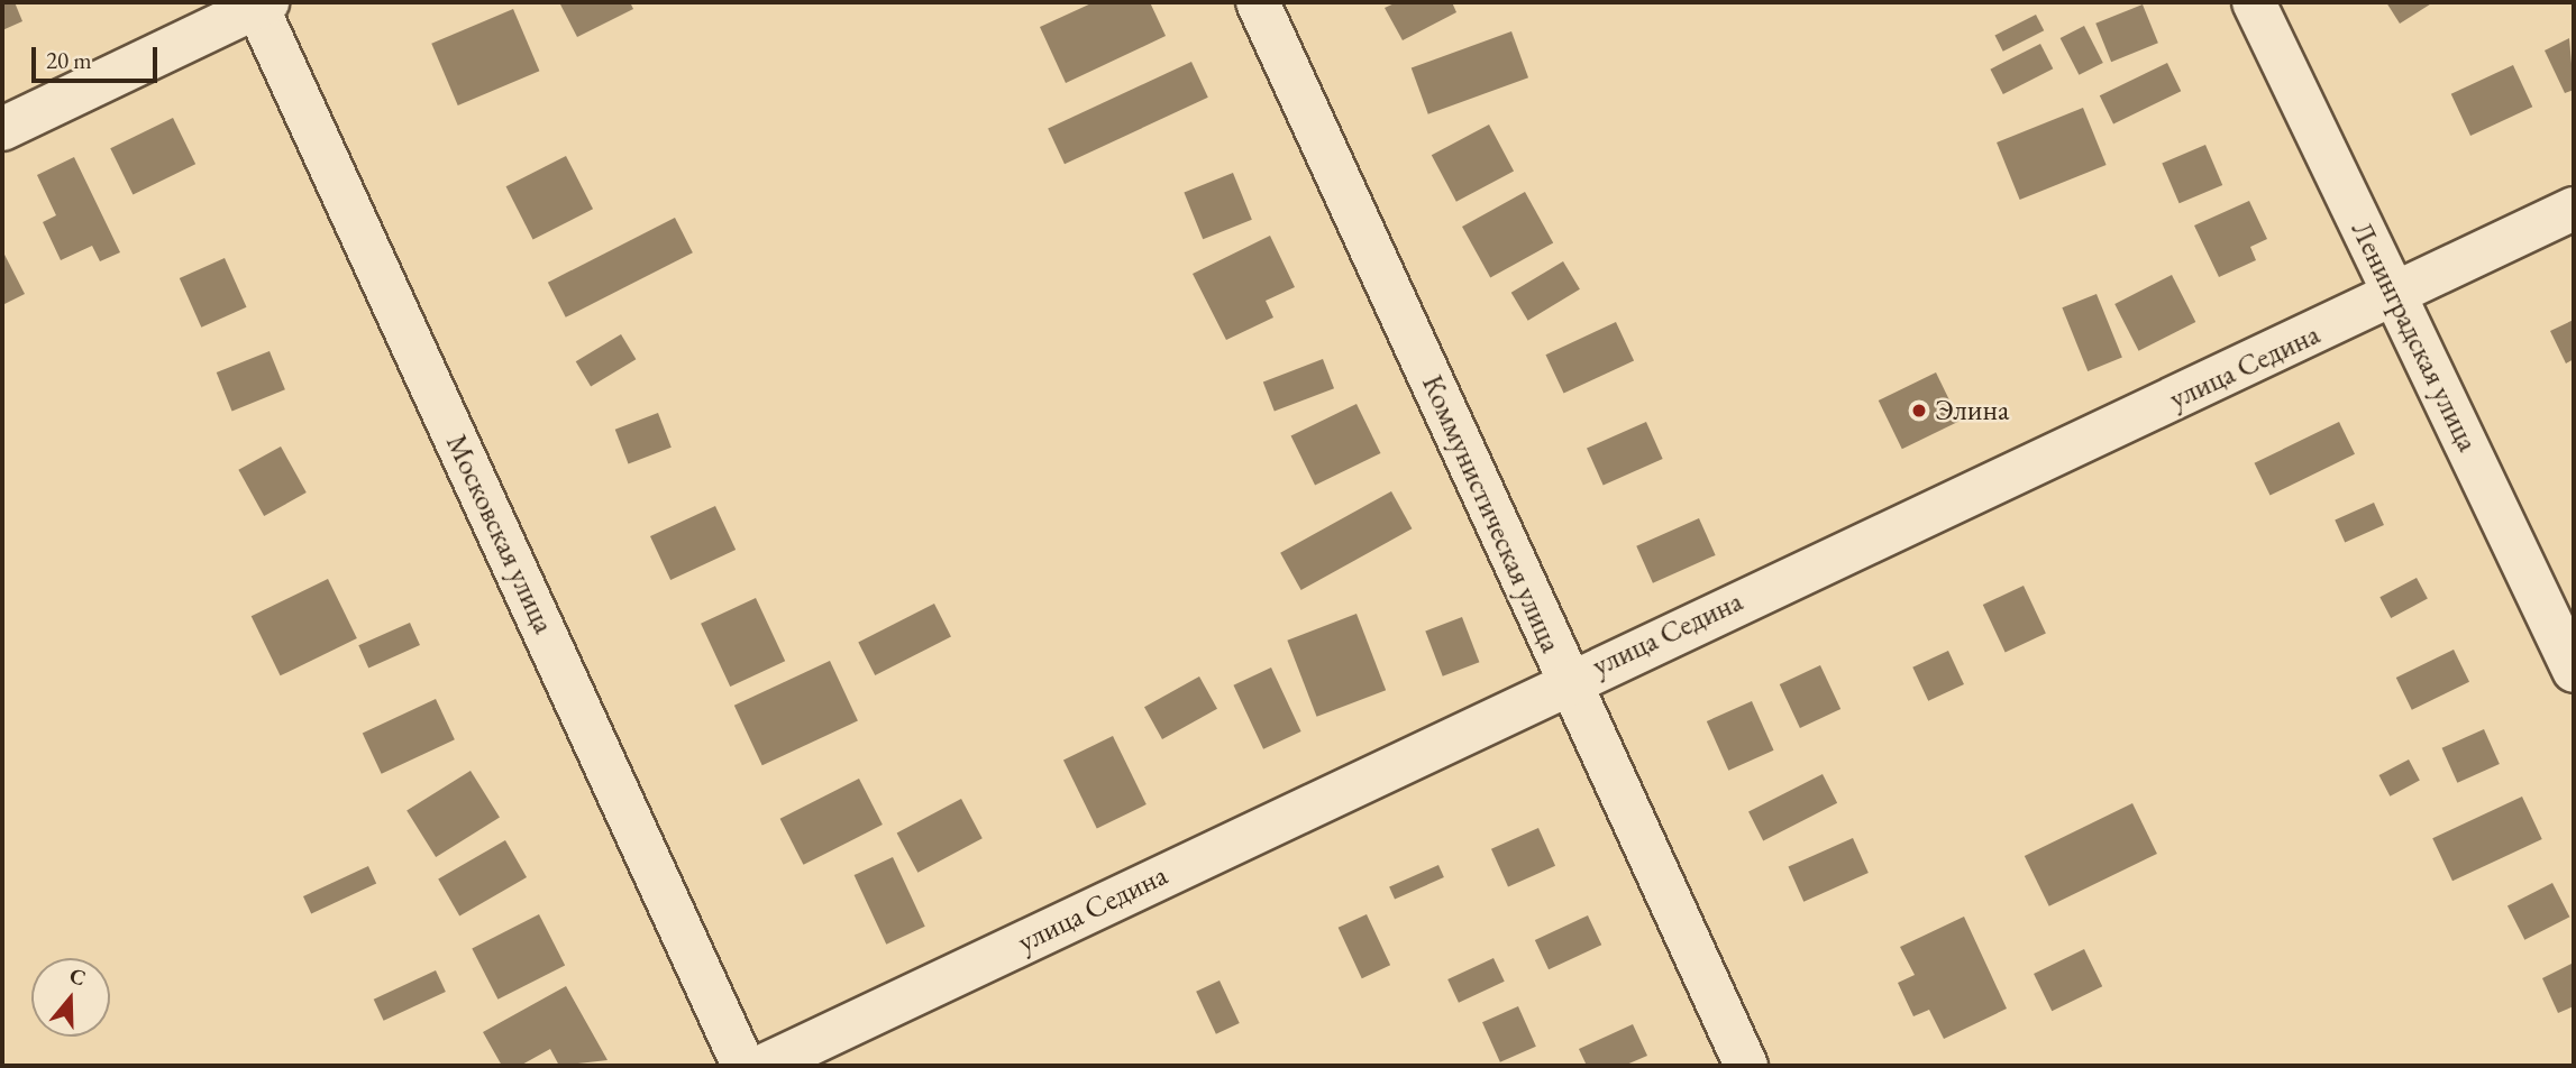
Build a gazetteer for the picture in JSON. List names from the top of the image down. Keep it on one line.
{"streets":{"street":["Ленинградская улица","улица Седина","Коммунистическая улица","Московская улица"]},"crossings":[["Ленинградская улица","улица Седина"],["улица Седина","Коммунистическая улица"]],"places":["Элина"],"scale_bar":"20 m","north":"top"}
